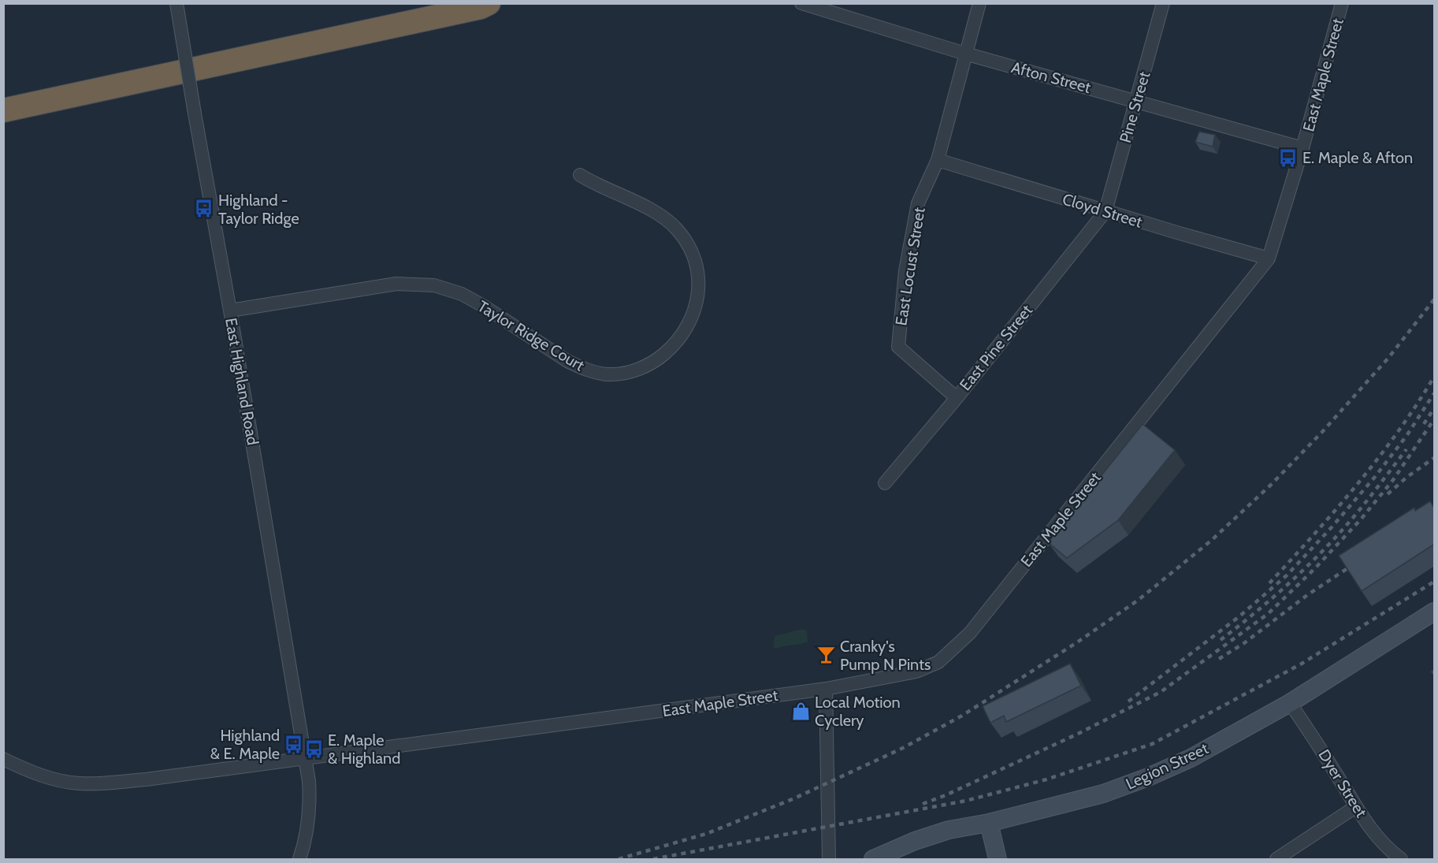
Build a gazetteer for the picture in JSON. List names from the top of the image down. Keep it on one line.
{"streets":{"main road":["Legion Street"],"street":["East Maple Street","Afton Street","Pine Street","Cloyd Street","East Locust Street","Taylor Ridge Court","East Pine Street","East Highland Road","Dyer Street"]},"crossings":[["East Maple Street","Afton Street"],["East Maple Street","Cloyd Street"],["East Maple Street","East Highland Road"],["Afton Street","Pine Street"],["Afton Street","East Locust Street"],["Pine Street","Cloyd Street"],["Pine Street","East Pine Street"],["Cloyd Street","East Locust Street"],["Cloyd Street","East Pine Street"],["East Locust Street","East Pine Street"],["Taylor Ridge Court","East Highland Road"],["Legion Street","Dyer Street"]],"places":{"bus stop":["E. Maple & Afton","Highland - Taylor Ridge","Highland & E. Maple","E. Maple & Highland"],"bar":["Cranky's Pump N Pints"],"shop":["Local Motion Cyclery"]}}
